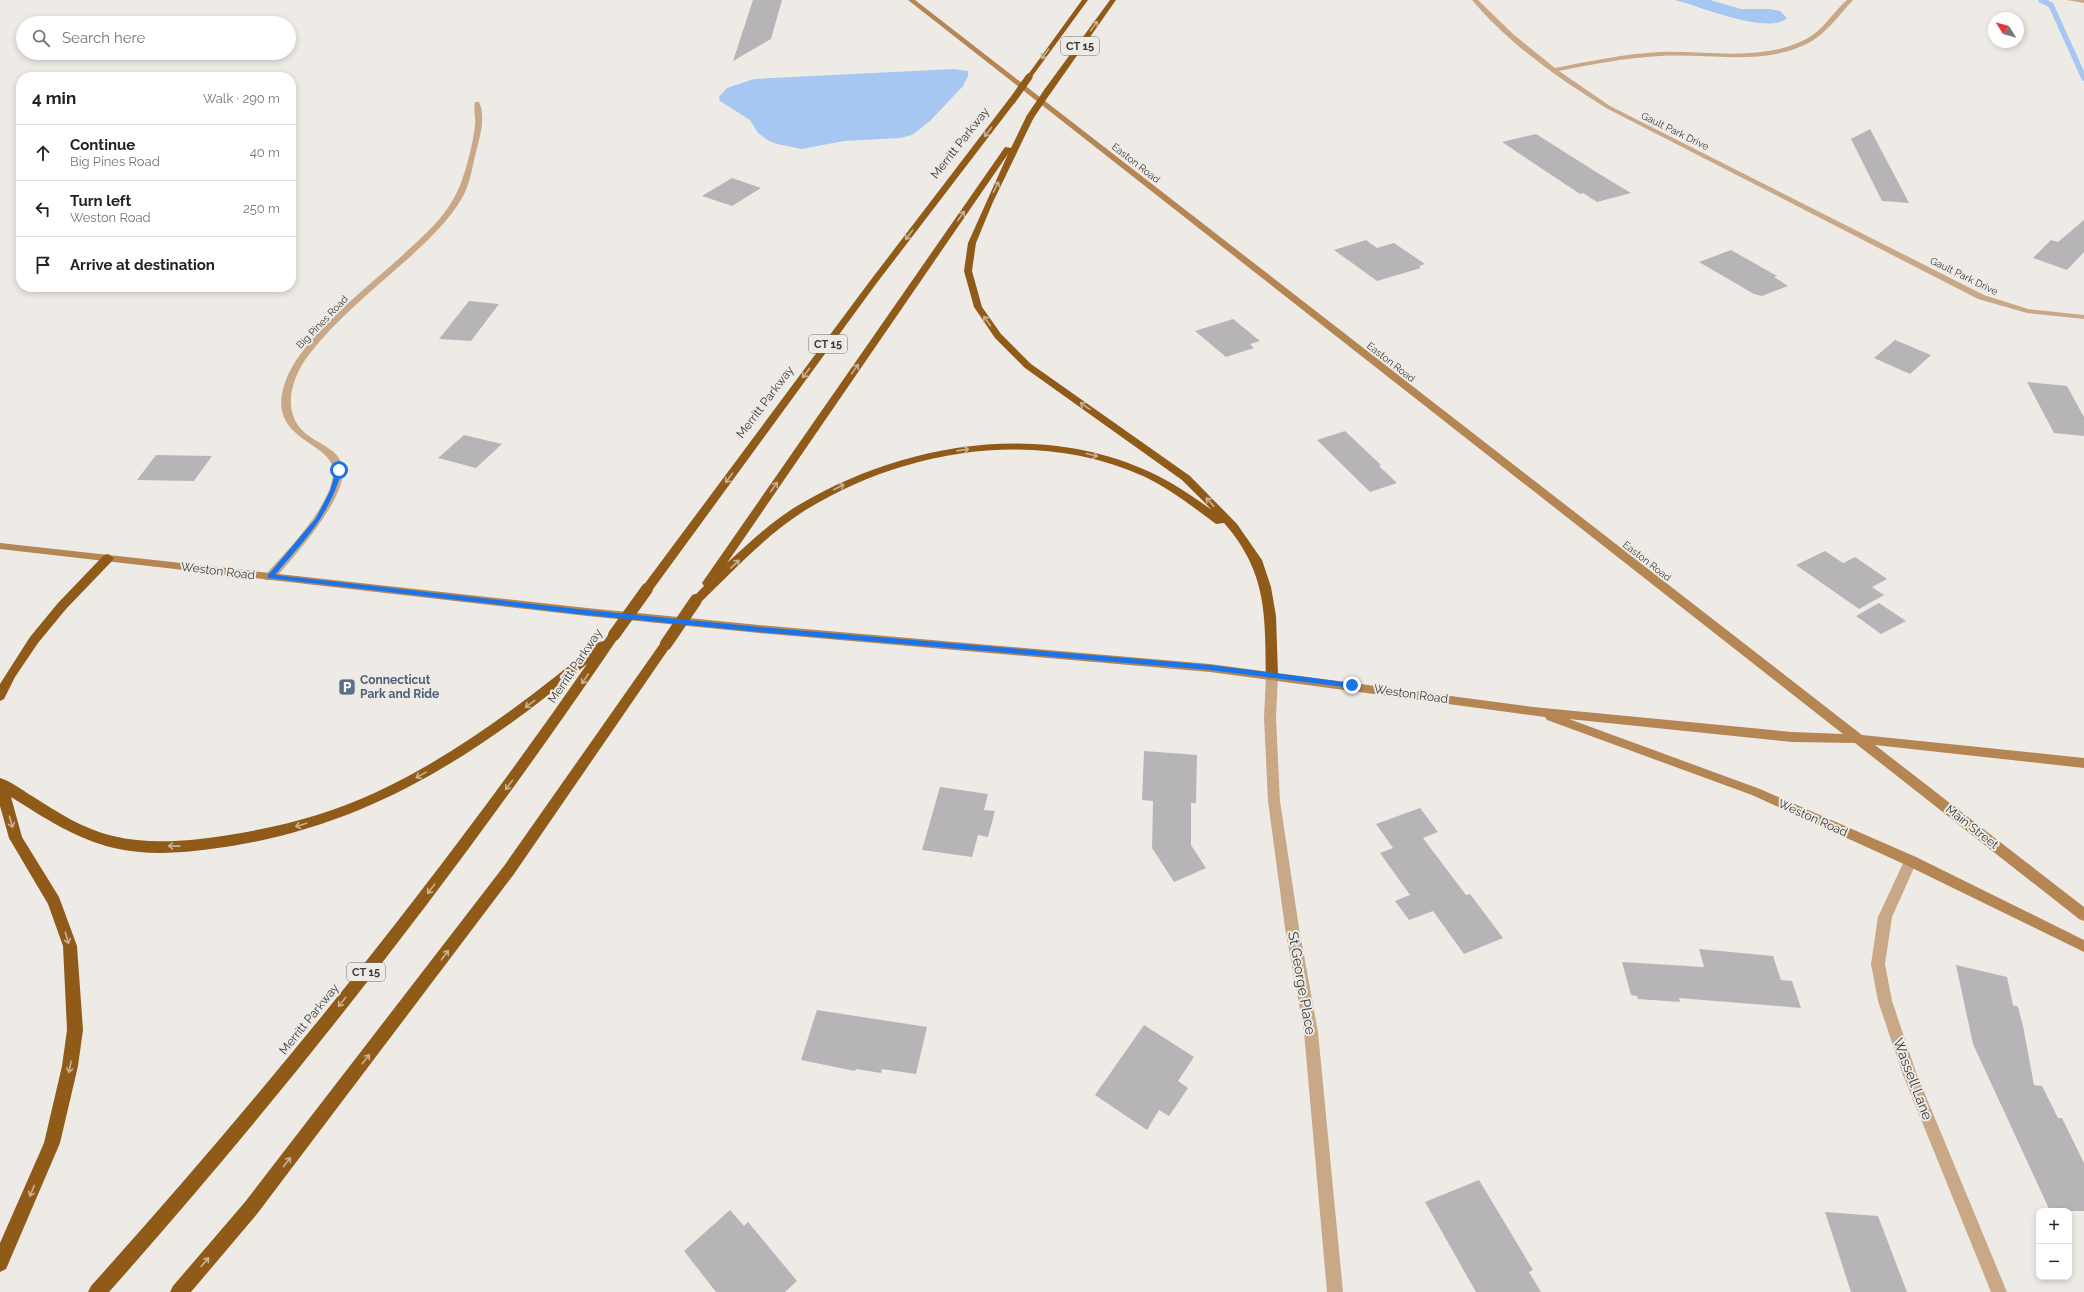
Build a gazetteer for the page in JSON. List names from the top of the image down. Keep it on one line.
{"streets":{"highway":["CT 15","Merritt Parkway"],"main road":["Easton Road","Weston Road","Main Street"],"street":["Gault Park Drive","Big Pines Road","St George Place","Wassell Lane"]},"crossings":[["Easton Road","Weston Road"],["Easton Road","Main Street"],["Big Pines Road","Weston Road"],["Weston Road","Main Street"],["Weston Road","St George Place"],["Weston Road","Wassell Lane"]],"places":{"parking":["Connecticut Park and Ride"]},"north":"top left","page":{"search":"Search here","heading":["4 min","Walk · 290 m"],"list":[["Continue","Big Pines Road","40 m"],["Turn left","Weston Road","250 m"],"Arrive at destination"],"map_buttons":["+","−"]}}
